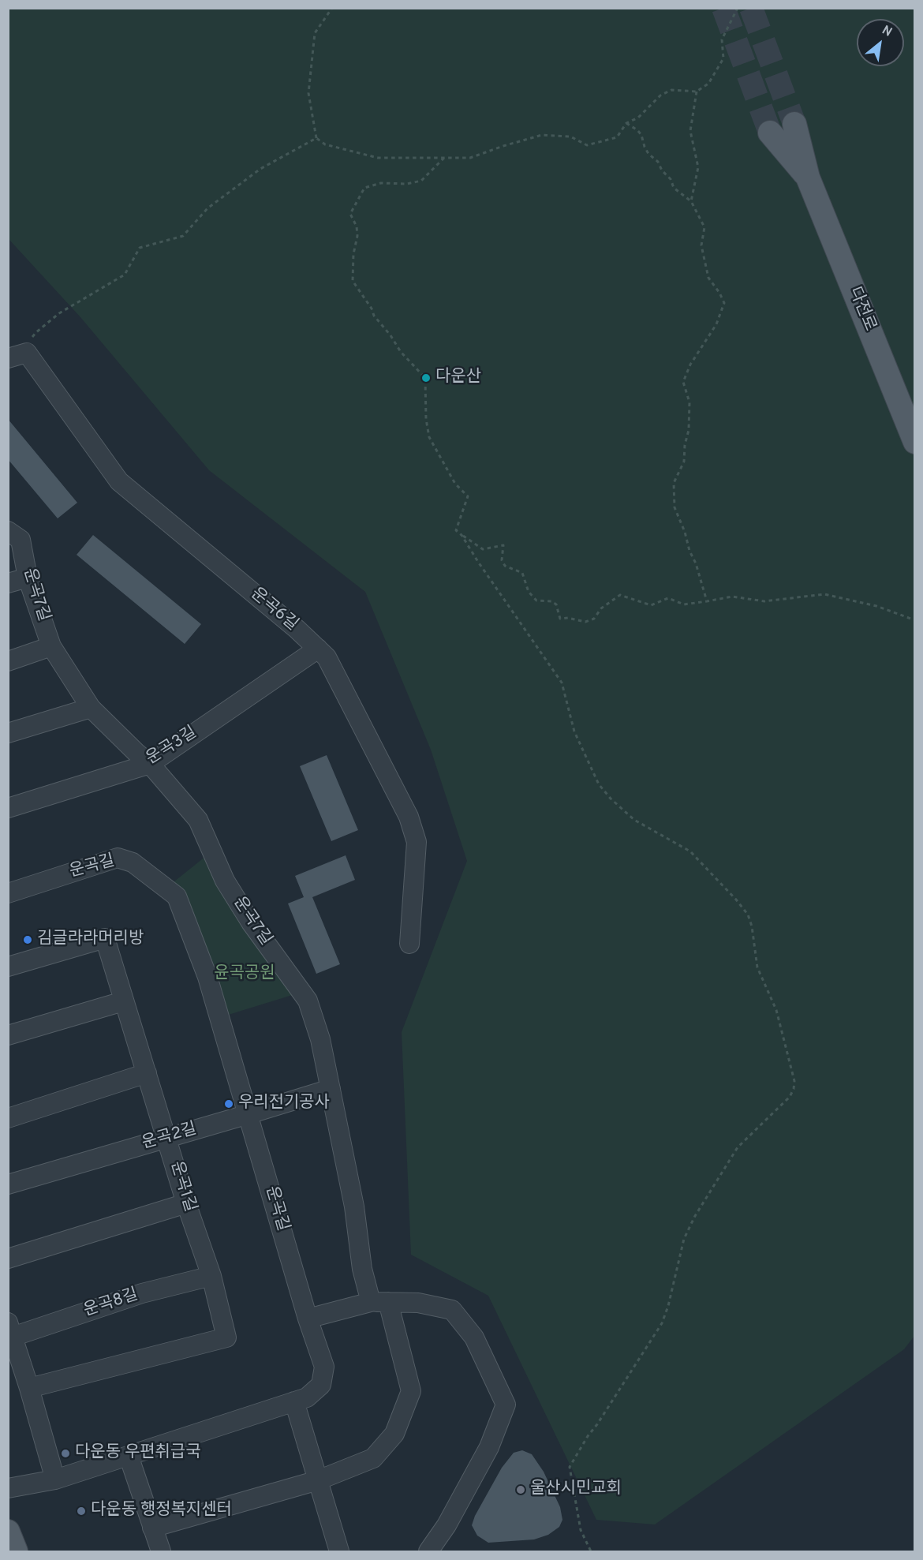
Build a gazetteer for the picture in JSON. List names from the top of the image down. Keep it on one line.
{"streets":{"main road":["다전로"],"street":["운곡7길","운곡6길","운곡3길","운곡길","운곡2길","운곡1길","운곡8길"]},"crossings":[["운곡7길","운곡3길"],["운곡7길","운곡2길"],["운곡6길","운곡3길"],["운곡길","운곡2길"],["운곡길","운곡8길"],["운곡2길","운곡1길"],["운곡1길","운곡8길"]],"parks":["윤곡공원"],"places":["다운산","김글라라머리방","우리전기공사","다운동 우편취급국","울산시민교회","다운동 행정복지센터"],"north":"top right"}
